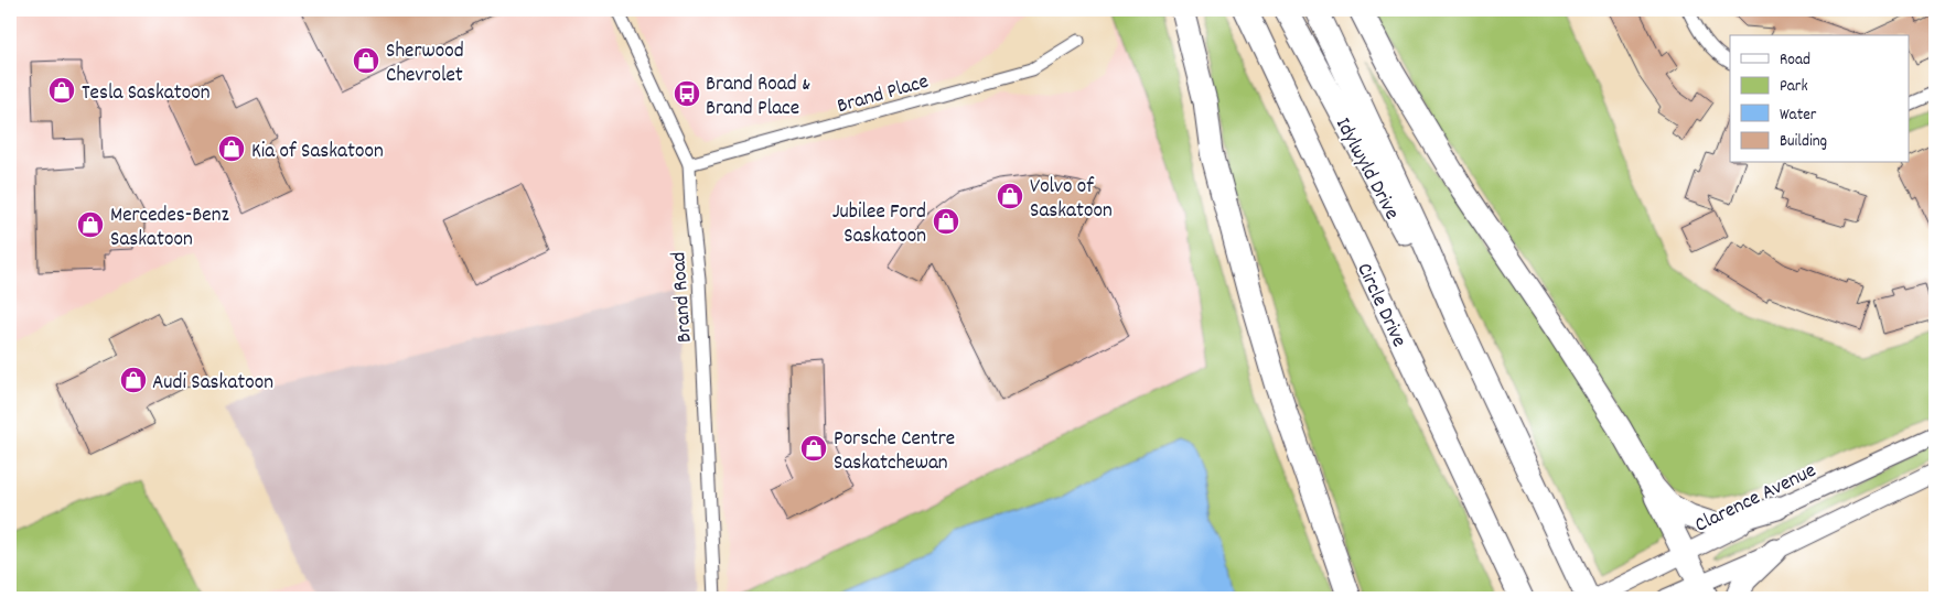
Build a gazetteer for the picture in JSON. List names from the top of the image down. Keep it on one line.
{"streets":{"highway":["Idylwyld Drive","Circle Drive"],"main road":["Clarence Avenue"],"street":["Brand Place","Brand Road"]},"crossings":[["Brand Place","Brand Road"]],"places":{"shop":["Sherwood Chevrolet","Tesla Saskatoon","Kia of Saskatoon","Volvo of Saskatoon","Jubilee Ford Saskatoon","Mercedes-Benz Saskatoon","Audi Saskatoon","Porsche Centre Saskatchewan"],"bus stop":["Brand Road & Brand Place"]},"legend":["Road","Park","Water","Building"]}
